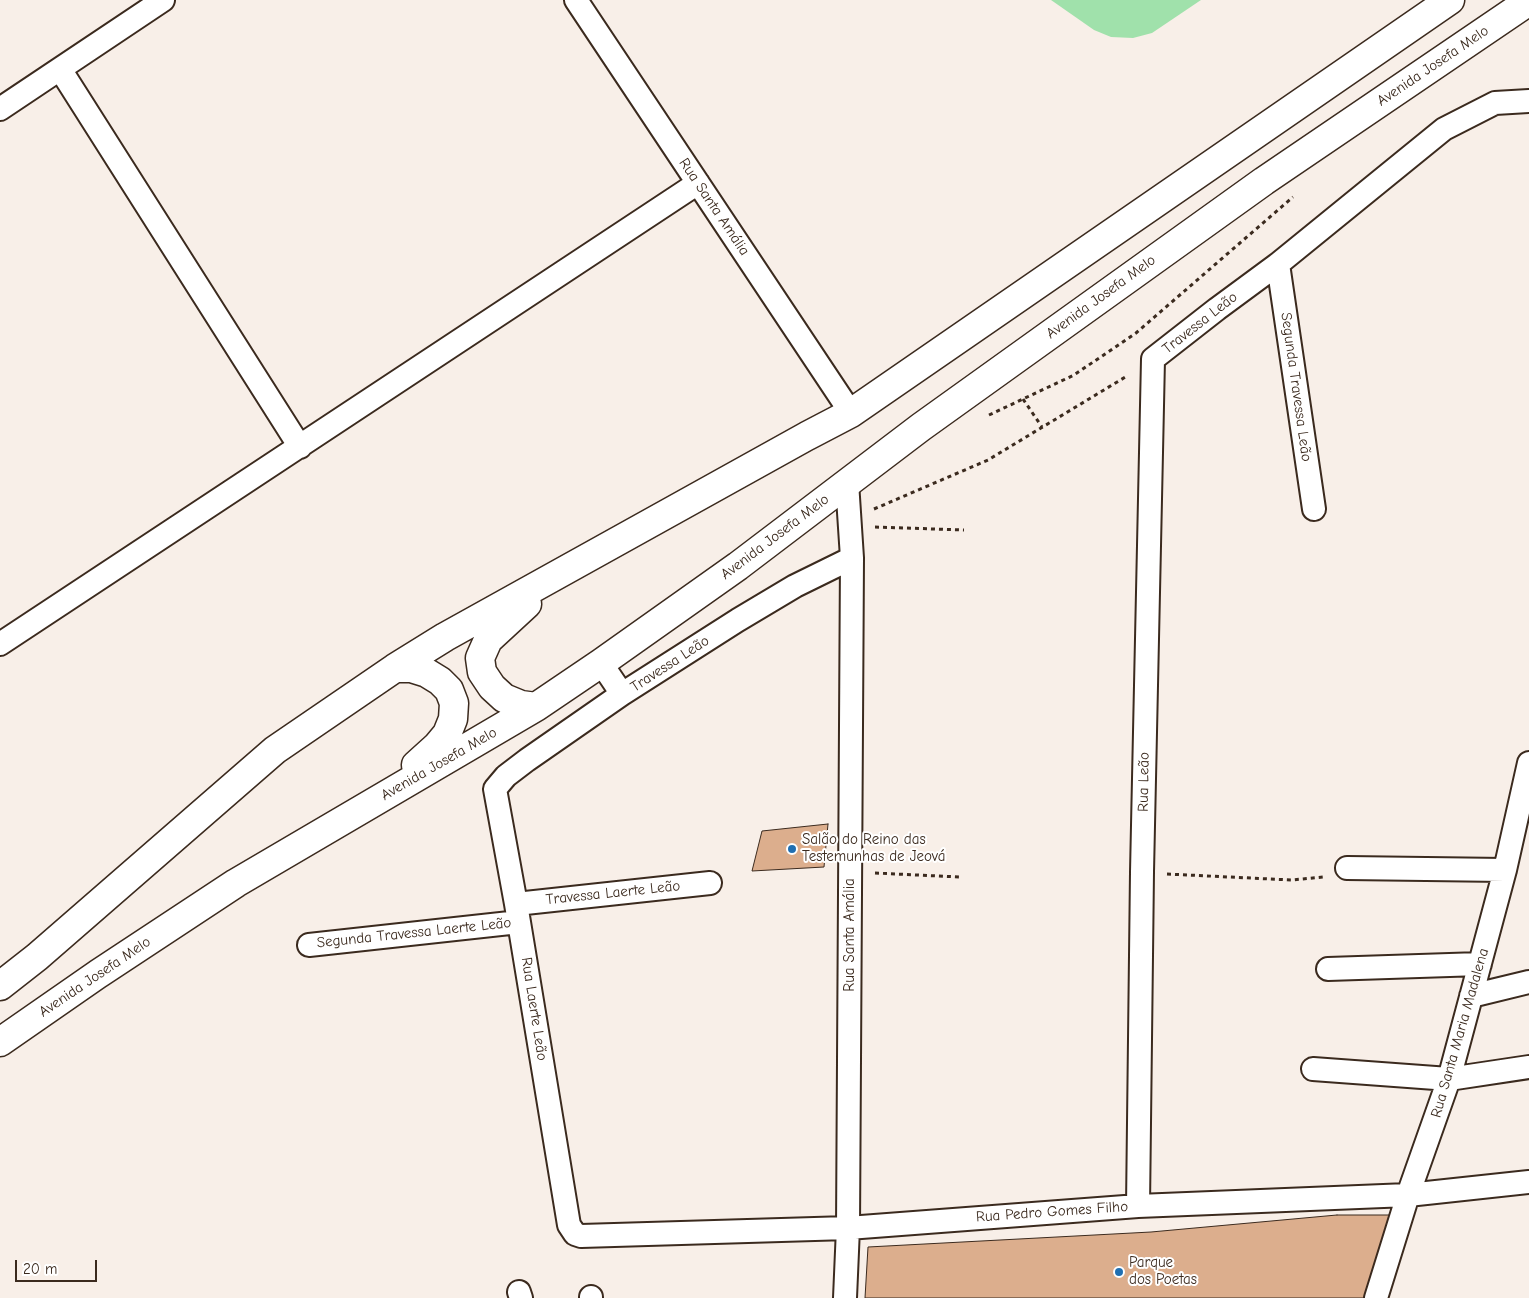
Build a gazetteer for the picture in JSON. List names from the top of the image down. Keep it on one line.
{"streets":{"main road":["Avenida Josefa Melo"],"street":["Rua Santa Amália","Travessa Leão","Segunda Travessa Leão","Rua Leão","Travessa Laerte Leão","Segunda Travessa Laerte Leão","Rua Laerte Leão","Rua Santa Maria Madalena","Rua Pedro Gomes Filho"]},"crossings":[["Avenida Josefa Melo","Rua Santa Amália"],["Rua Santa Amália","Travessa Leão"],["Rua Santa Amália","Rua Pedro Gomes Filho"],["Travessa Leão","Segunda Travessa Leão"],["Travessa Leão","Rua Leão"],["Travessa Leão","Rua Laerte Leão"],["Rua Leão","Rua Pedro Gomes Filho"],["Travessa Laerte Leão","Segunda Travessa Laerte Leão"],["Travessa Laerte Leão","Rua Laerte Leão"],["Segunda Travessa Laerte Leão","Rua Laerte Leão"],["Rua Laerte Leão","Rua Pedro Gomes Filho"],["Rua Santa Maria Madalena","Rua Pedro Gomes Filho"]],"places":["Salão do Reino das Testemunhas de Jeová","Parque dos Poetas"],"scale_bar":"20 m"}
